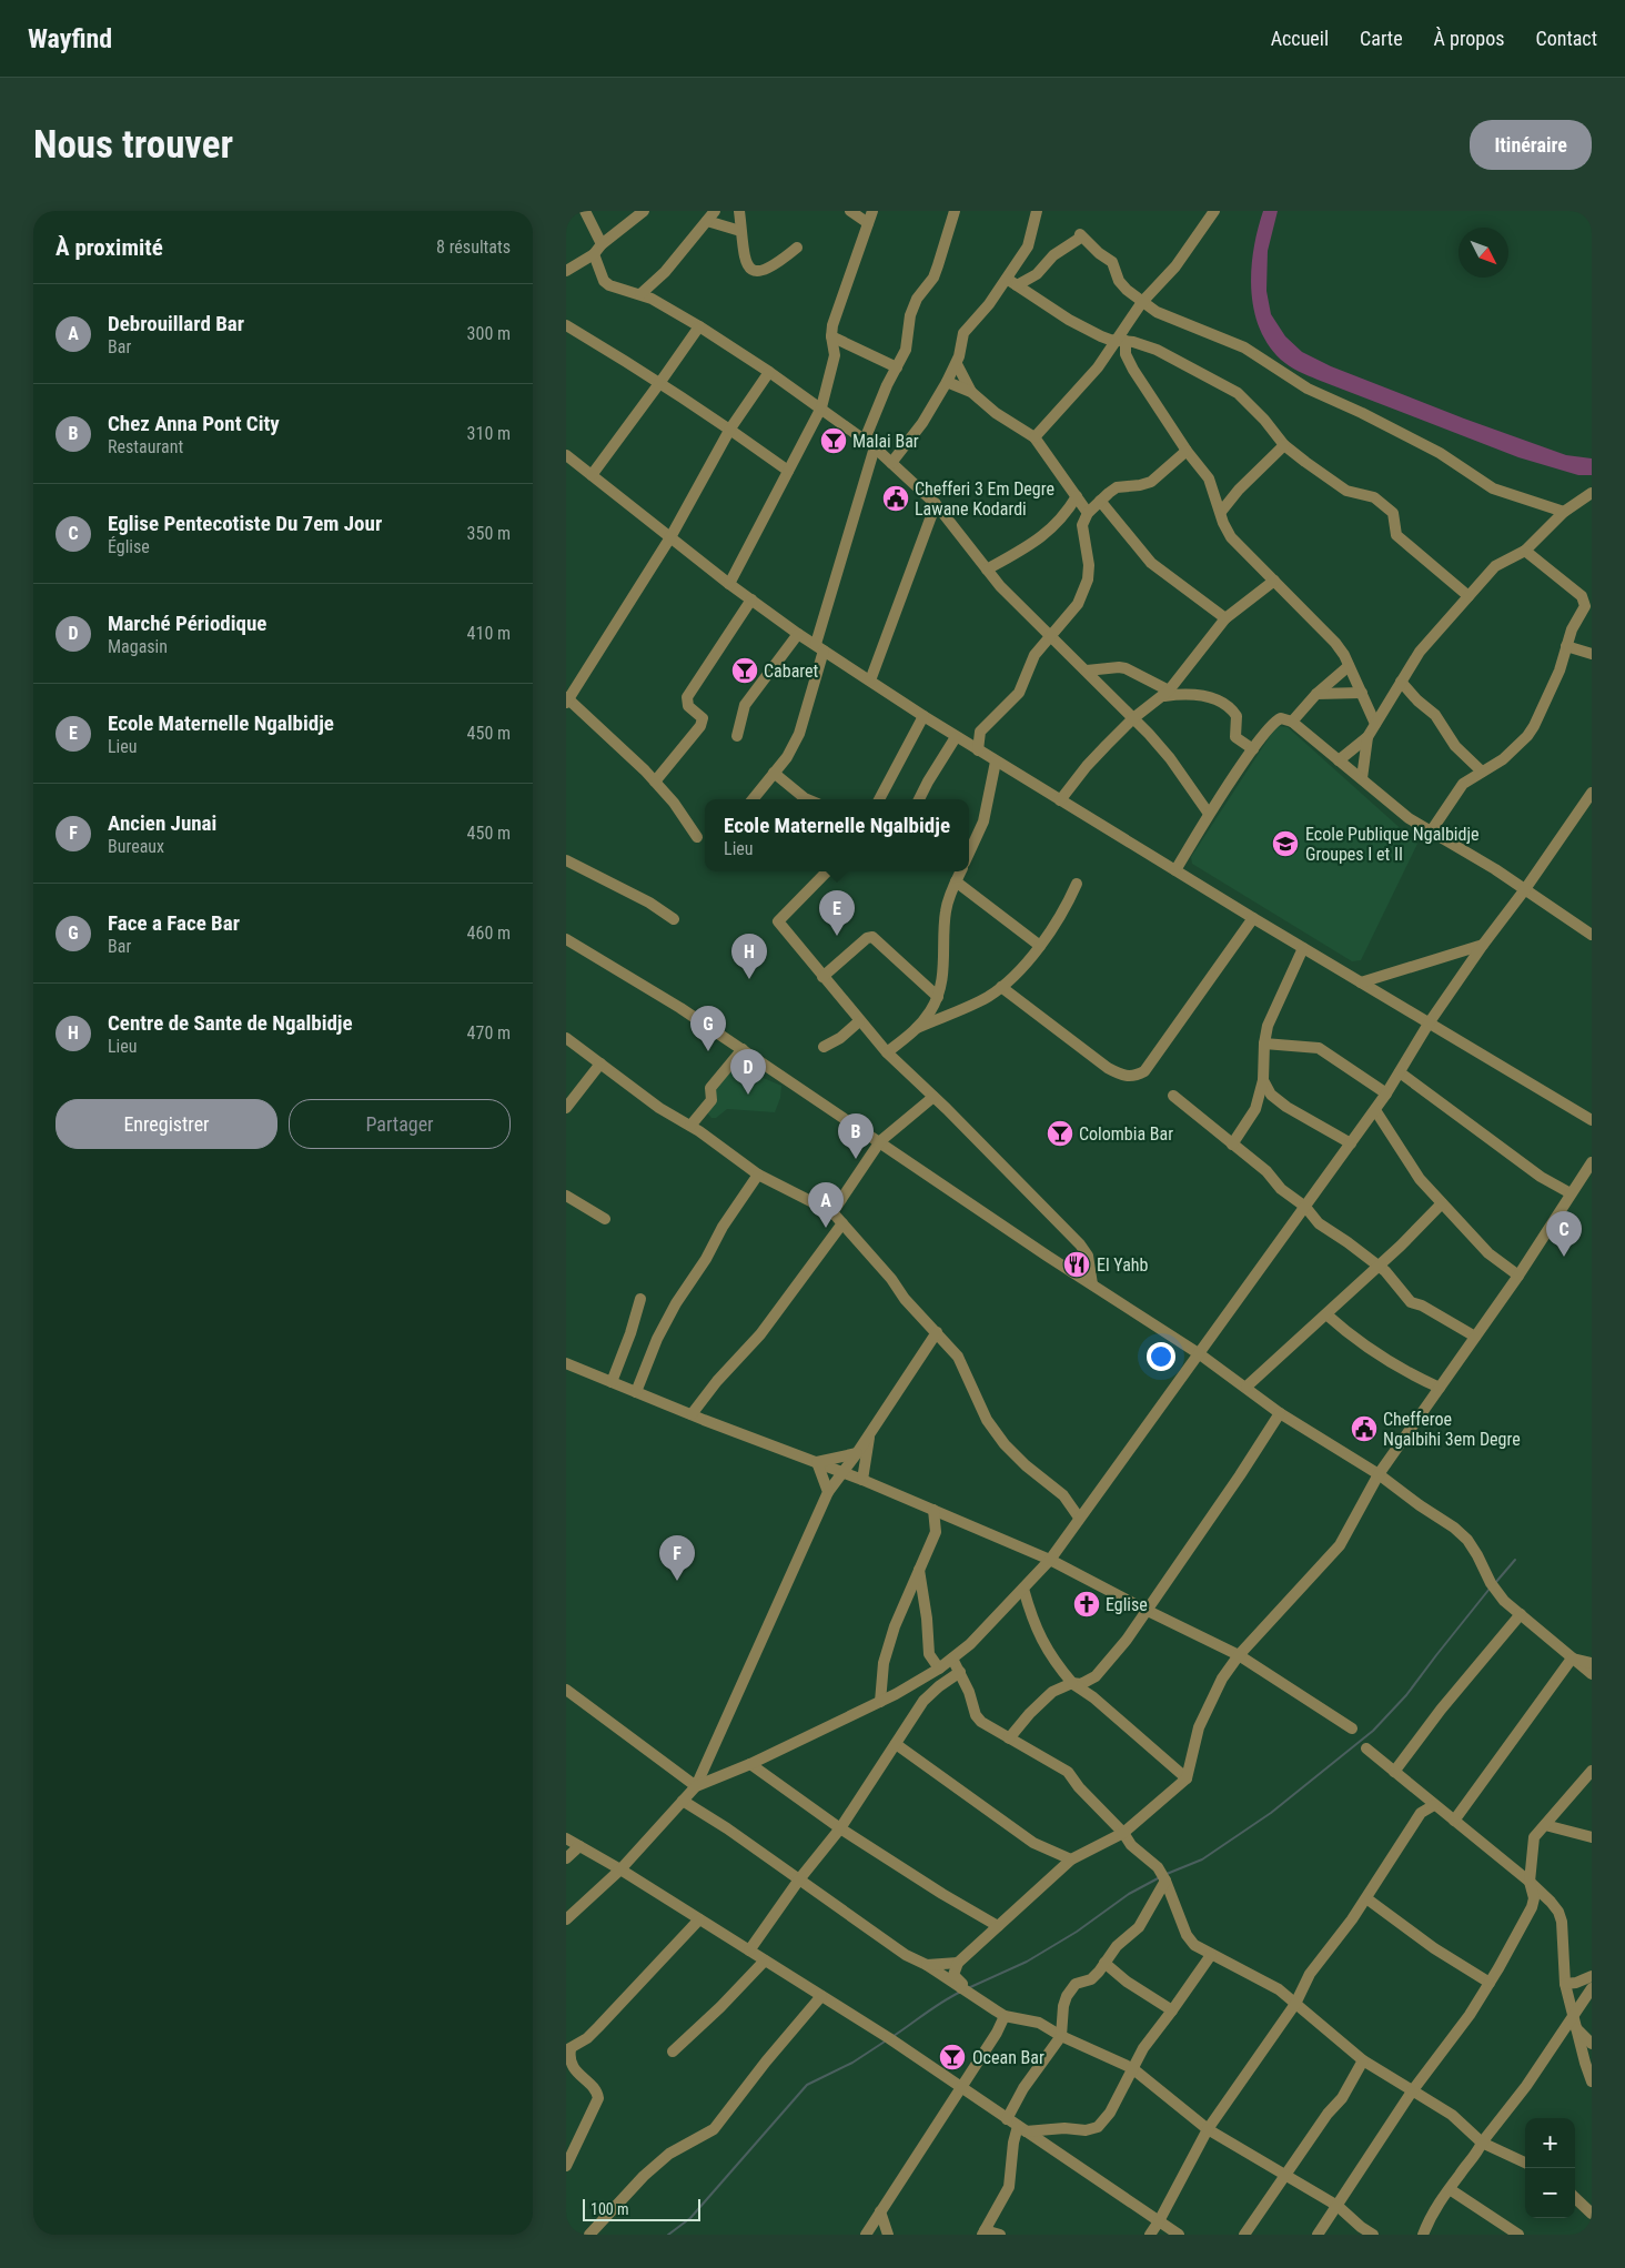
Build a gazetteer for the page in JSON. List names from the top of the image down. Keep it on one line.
{"places":{"bar":["Malai Bar","Cabaret","Colombia Bar","Ocean Bar"],"public building":["Chefferi 3 Em Degre Lawane Kodardi","Chefferoe Ngalbihi 3em Degre"],"school or university":["Ecole Publique Ngalbidje Groupes I et II"],"restaurant":["El Yahb"],"church":["Eglise"]},"scale_bar":"100 m","north":"bottom right","page":{"header":"Wayfind","nav":["Accueil","Carte","À propos","Contact"],"buttons":["Itinéraire",["Enregistrer","Partager"]],"title":"Nous trouver","heading":["À proximité","8 résultats"],"list":[{"mark":"A","name":"Debrouillard Bar","note":"Bar","value":"300 m"},{"mark":"B","name":"Chez Anna Pont City","note":"Restaurant","value":"310 m"},{"mark":"C","name":"Eglise Pentecotiste Du 7em Jour","note":"Église","value":"350 m"},{"mark":"D","name":"Marché Périodique","note":"Magasin","value":"410 m"},{"mark":"E","name":"Ecole Maternelle Ngalbidje","note":"Lieu","value":"450 m"},{"mark":"F","name":"Ancien Junai","note":"Bureaux","value":"450 m"},{"mark":"G","name":"Face a Face Bar","note":"Bar","value":"460 m"},{"mark":"H","name":"Centre de Sante de Ngalbidje","note":"Lieu","value":"470 m"}],"popup":["Ecole Maternelle Ngalbidje","Lieu"],"pins":["E","H","G","D","B","A","C","F"],"map_buttons":["+","−"],"scale":"100 m"}}
